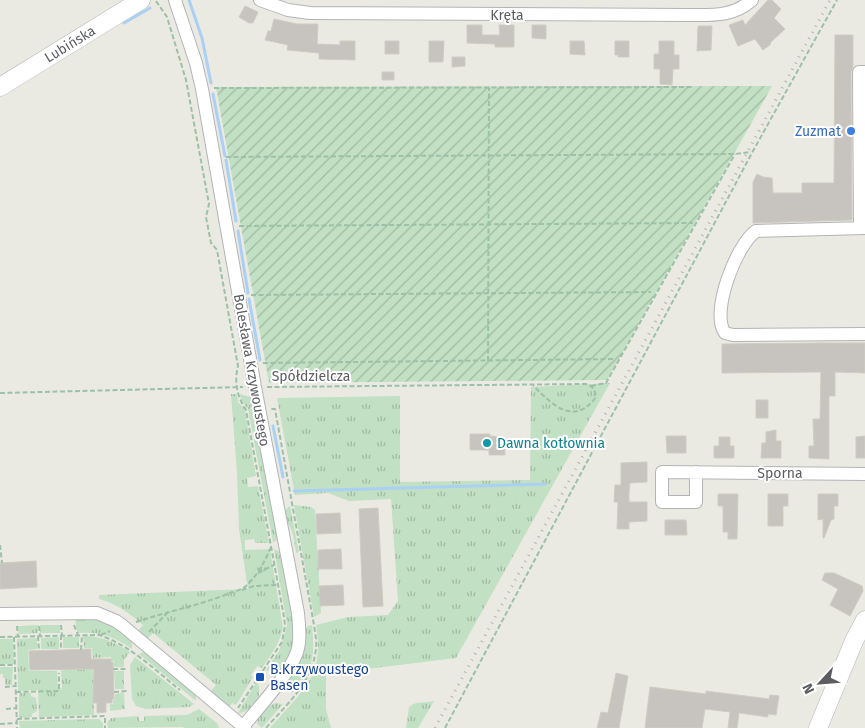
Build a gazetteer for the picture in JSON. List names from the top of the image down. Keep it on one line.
{"streets":{"main road":["Lubińska"],"street":["Kręta","Bolesława Krzywoustego","Sporna"],"path":["Spółdzielcza"]},"crossings":[["Bolesława Krzywoustego","Spółdzielcza"]],"places":{"other":["Zuzmat","Dawna kotłownia"],"transit":["B.Krzywoustego Basen"]},"north":"bottom left"}
